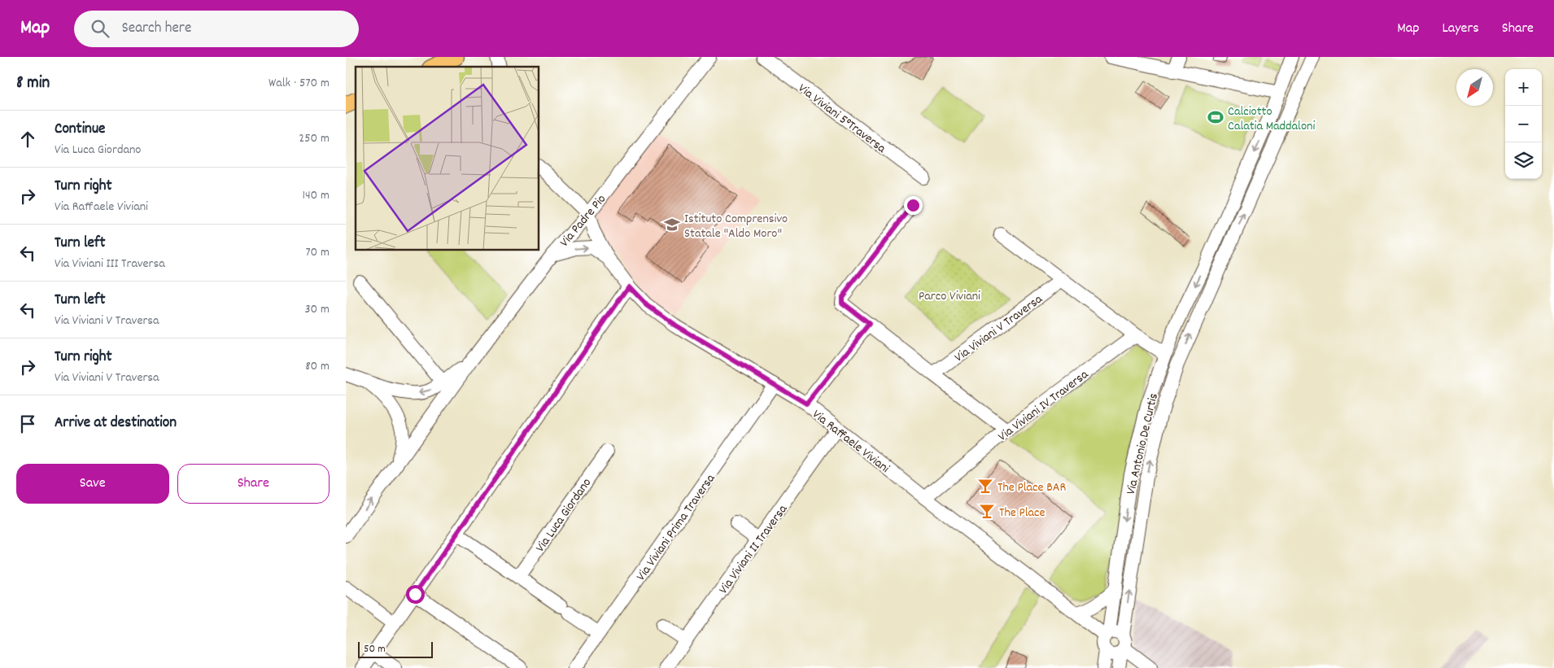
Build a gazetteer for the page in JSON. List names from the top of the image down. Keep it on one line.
{"streets":{"street":["Via Viviani 5°Traversa","Via Padre Pio","Via Viviani V Traversa","Via Viviani IV Traversa","Via Raffaele Viviani","Via Antonio De Curtis","Via Luca Giordano","Via Viviani Prima Traversa","Via Viviani II Traversa"]},"crossings":[["Via Padre Pio","Via Raffaele Viviani"],["Via Viviani IV Traversa","Via Raffaele Viviani"],["Via Raffaele Viviani","Via Antonio De Curtis"],["Via Raffaele Viviani","Via Viviani Prima Traversa"],["Via Raffaele Viviani","Via Viviani II Traversa"]],"parks":["Parco Viviani"],"places":{"sports":["Calciotto Calatia Maddaloni"],"school or university":["Istituto Comprensivo Statale \"Aldo Moro\""],"bar":["The Place BAR","The Place"]},"scale_bar":"50 m","north":"bottom left","page":{"header":"Map","search":"Search here","nav":["Map","Layers","Share"],"heading":["8 min","Walk · 570 m"],"map_buttons":["+","−"],"list":[["Continue","Via Luca Giordano","250 m"],["Turn right","Via Raffaele Viviani","140 m"],["Turn left","Via Viviani III Traversa","70 m"],["Turn left","Via Viviani V Traversa","30 m"],["Turn right","Via Viviani V Traversa","80 m"],"Arrive at destination"],"buttons":["Save","Share"],"scale":"50 m"}}
